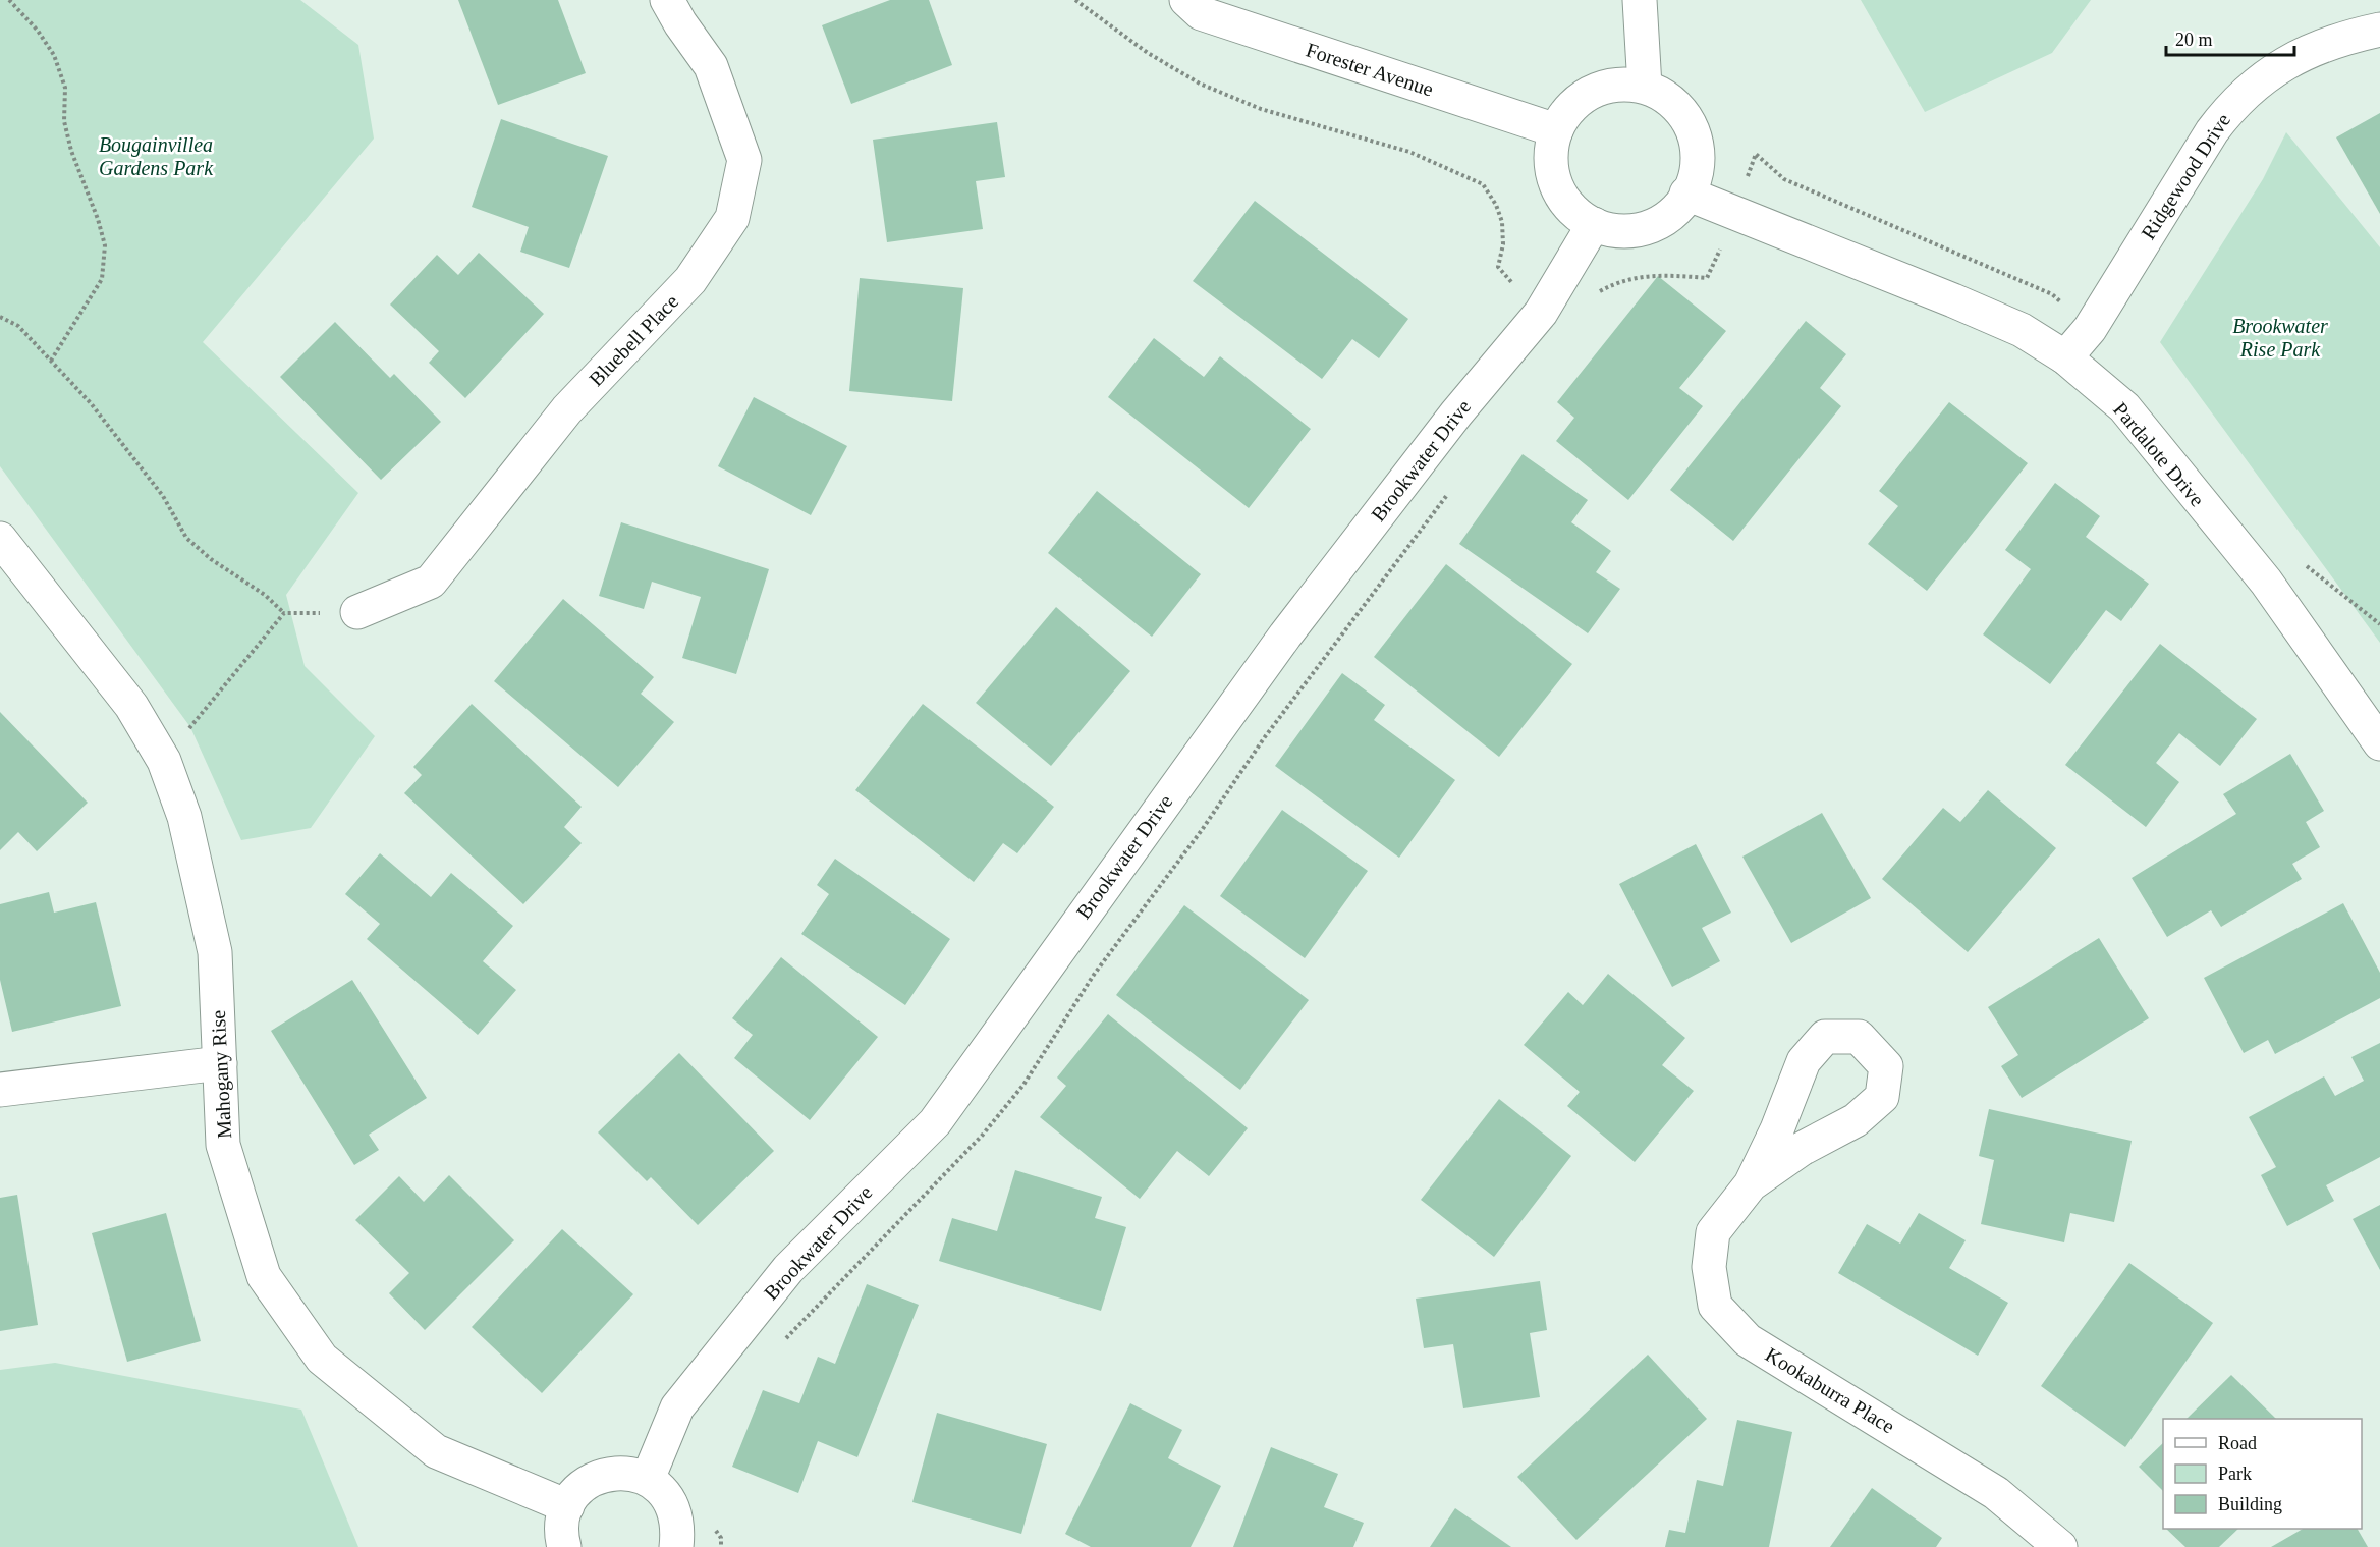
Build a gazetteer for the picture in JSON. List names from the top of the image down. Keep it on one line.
{"streets":{"street":["Forester Avenue","Ridgewood Drive","Bluebell Place","Pardalote Drive","Brookwater Drive","Mahogany Rise","Kookaburra Place"]},"crossings":[["Forester Avenue","Pardalote Drive"],["Forester Avenue","Brookwater Drive"],["Ridgewood Drive","Pardalote Drive"],["Pardalote Drive","Brookwater Drive"]],"parks":["Bougainvillea Gardens Park","Brookwater Rise Park"],"legend":["Road","Park","Building"],"scale_bar":"20 m"}
